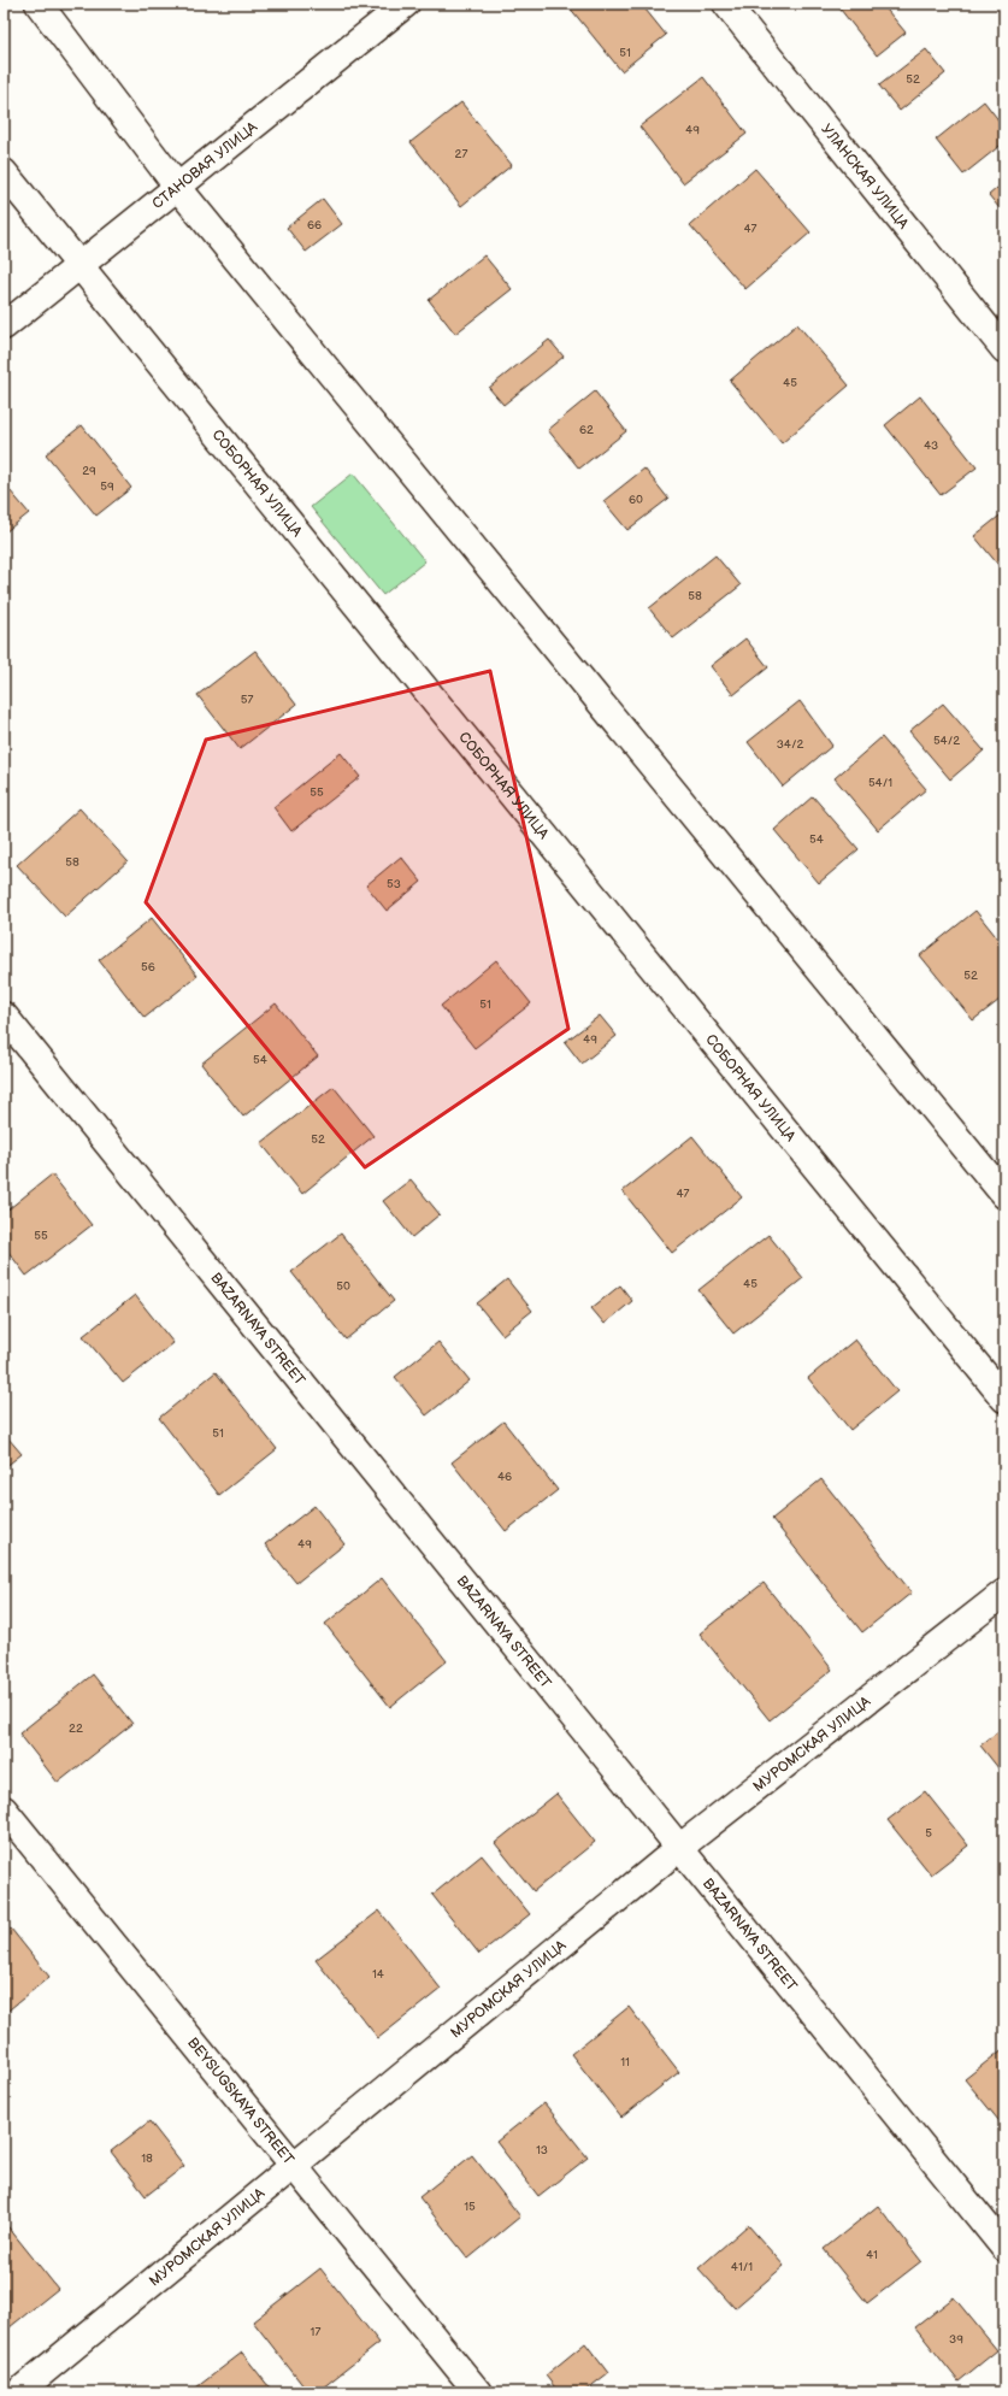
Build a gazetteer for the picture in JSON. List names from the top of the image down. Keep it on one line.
{"streets":{"street":["СТАНОВАЯ УЛИЦА","УЛАНСКАЯ УЛИЦА","СОБОРНАЯ УЛИЦА","BAZARNAYA STREET","МУРОМСКАЯ УЛИЦА","BEYSUGSKAYA STREET"]},"crossings":[["СТАНОВАЯ УЛИЦА","СОБОРНАЯ УЛИЦА"],["BAZARNAYA STREET","МУРОМСКАЯ УЛИЦА"],["МУРОМСКАЯ УЛИЦА","BEYSUGSKAYA STREET"]],"house_numbers":["51","52","49","27","66","47","45","62","43","29","59","60","58","57","54/2","34/2","54/1","55","54","58","53","56","52","51","49","54","52","47","55","45","50","51","46","49","22","5","14","11","13","18","15","41","41/1","17","39"]}
